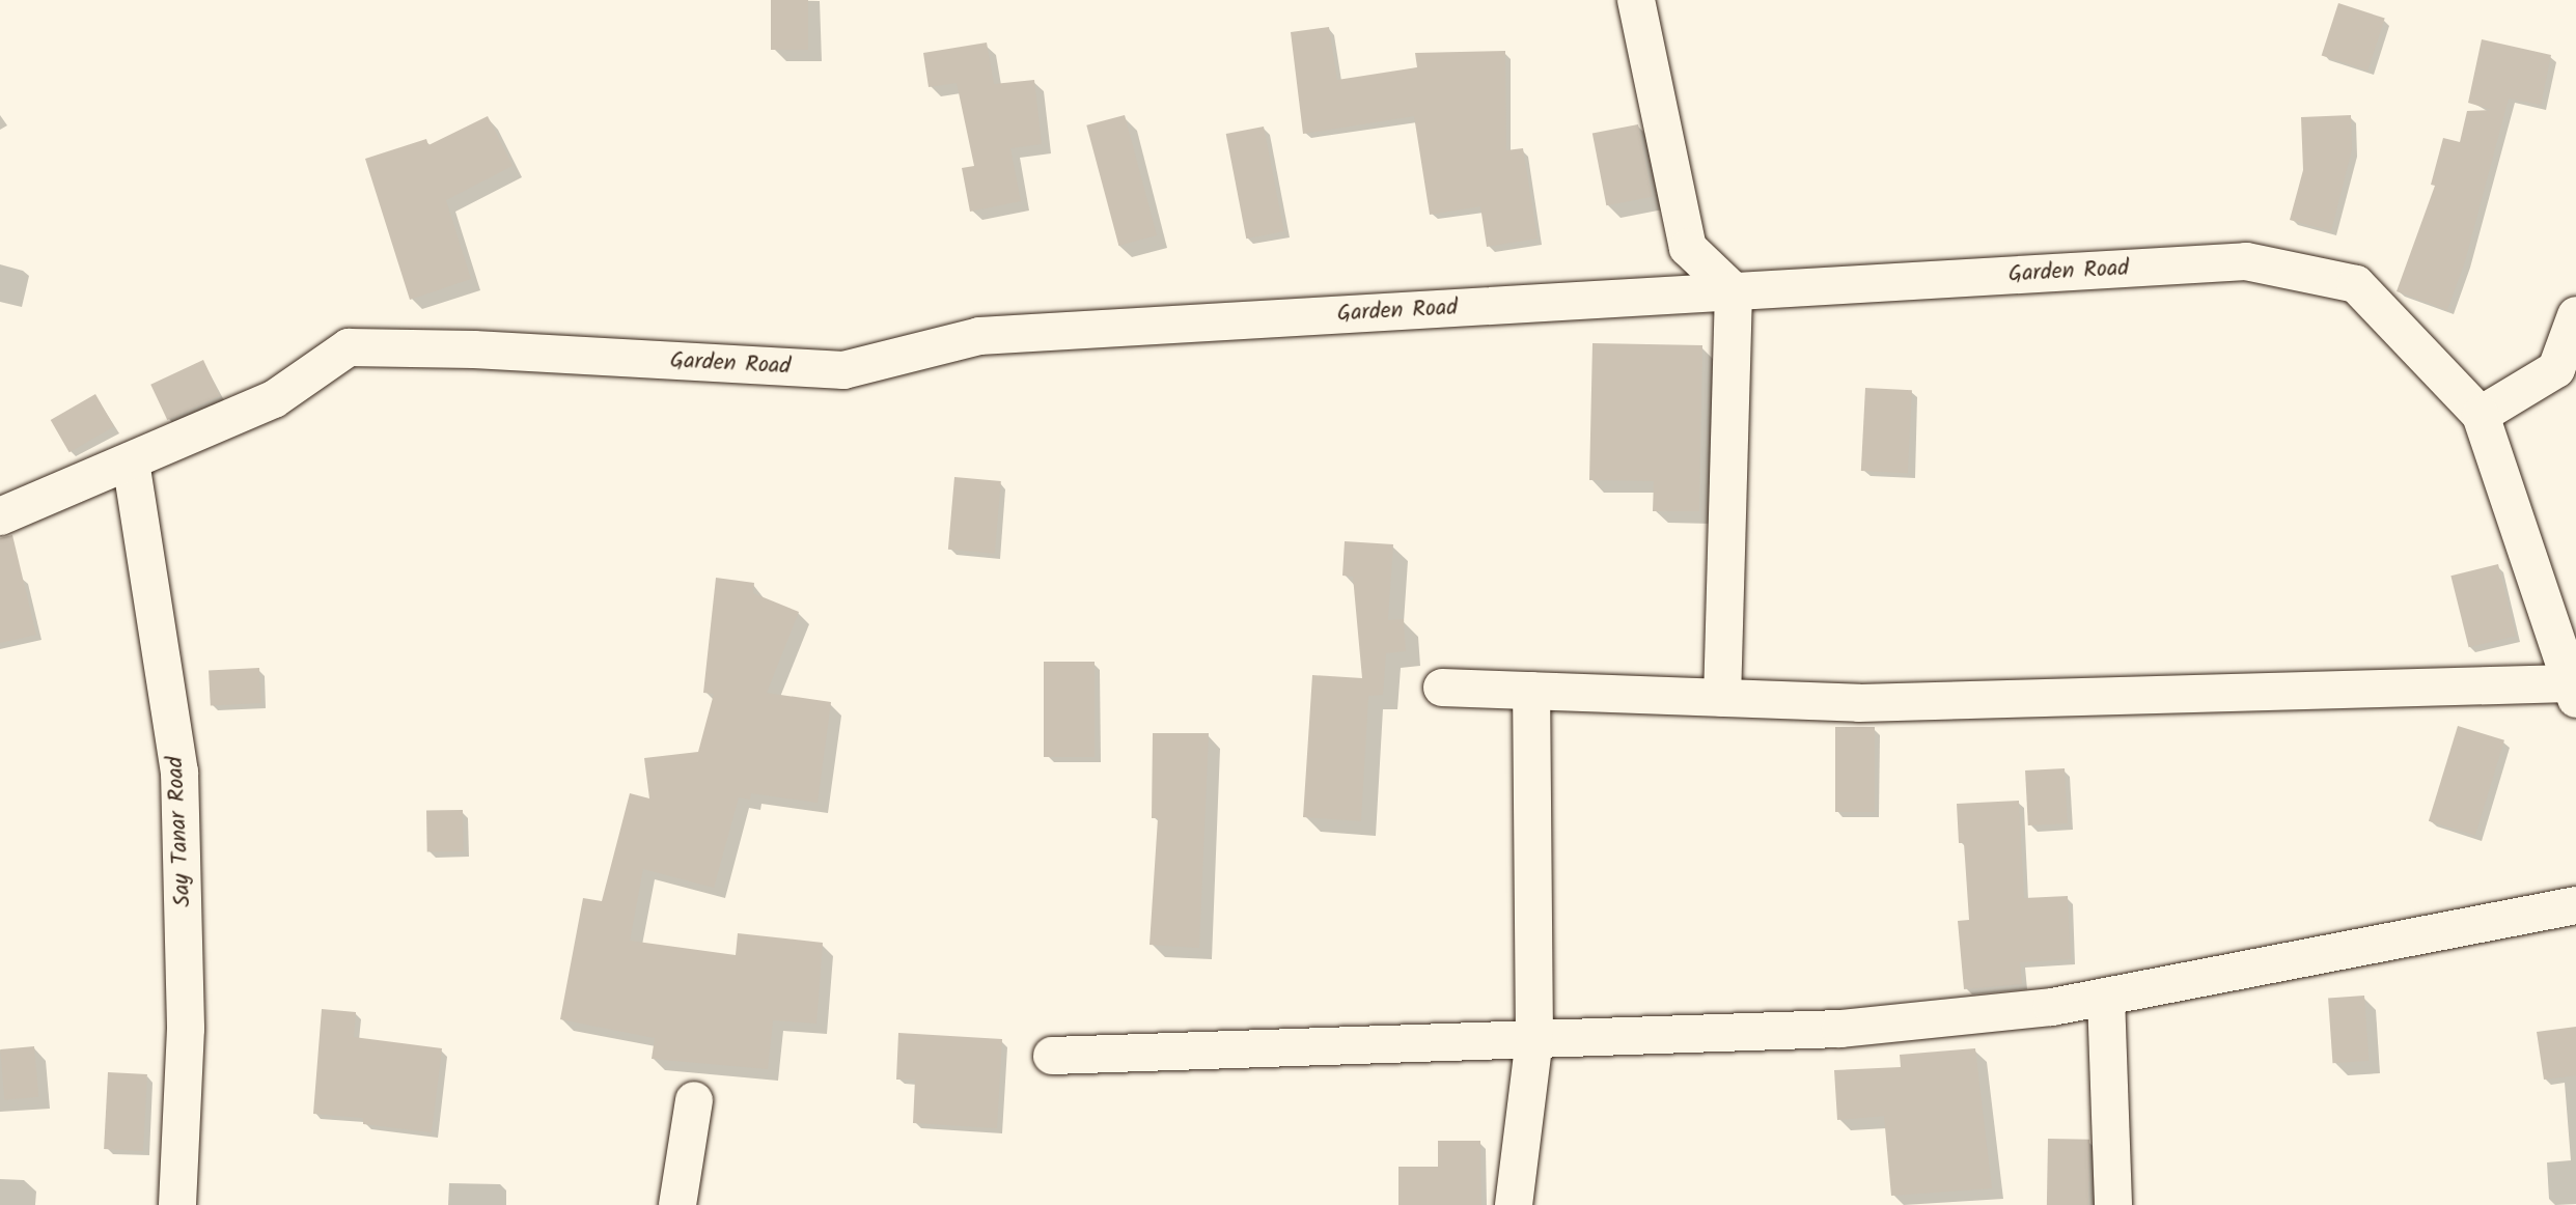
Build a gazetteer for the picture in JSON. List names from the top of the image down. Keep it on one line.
{"streets":{"street":["Garden Road","Say Tanar Road"]},"crossings":[["Garden Road","Say Tanar Road"]]}
